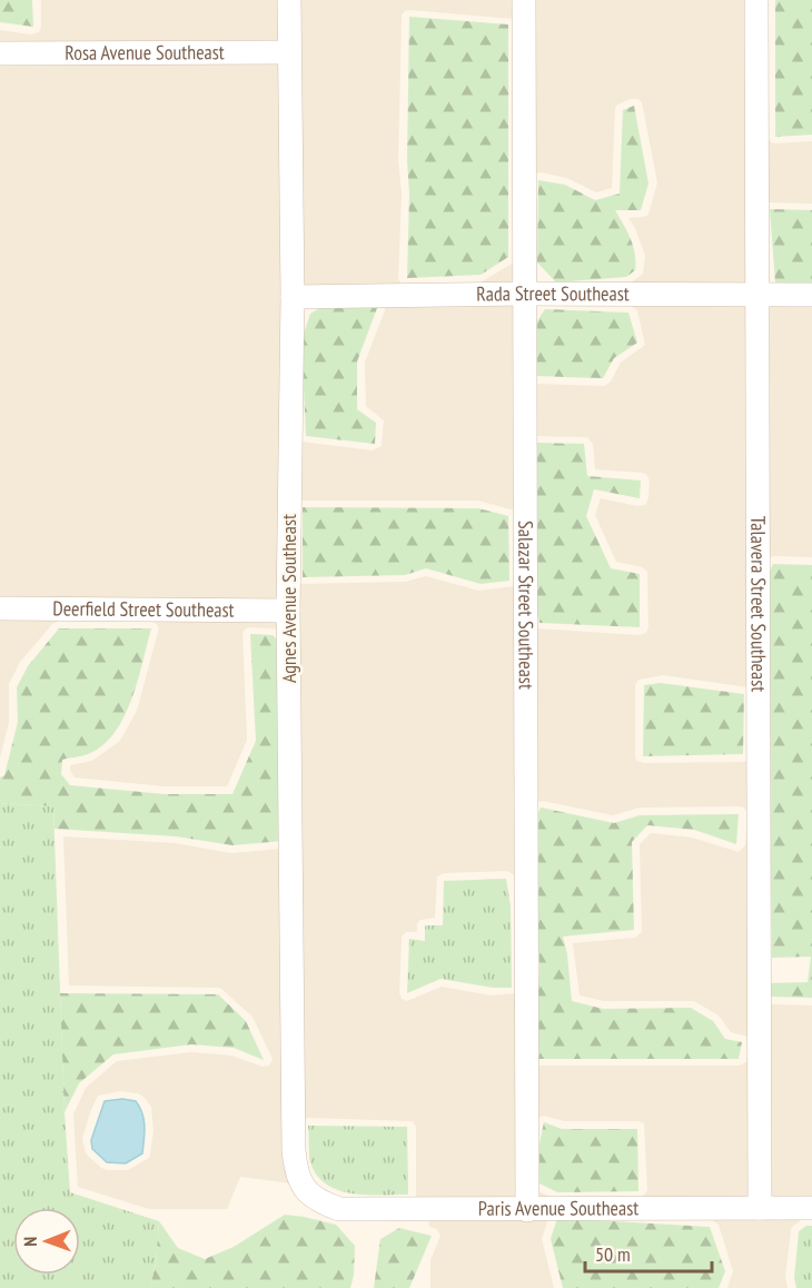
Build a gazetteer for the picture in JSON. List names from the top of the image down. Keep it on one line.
{"streets":{"street":["Rosa Avenue Southeast","Rada Street Southeast","Agnes Avenue Southeast","Talavera Street Southeast","Salazar Street Southeast","Deerfield Street Southeast","Paris Avenue Southeast"]},"crossings":[["Rosa Avenue Southeast","Agnes Avenue Southeast"],["Rada Street Southeast","Agnes Avenue Southeast"],["Rada Street Southeast","Talavera Street Southeast"],["Rada Street Southeast","Salazar Street Southeast"],["Agnes Avenue Southeast","Deerfield Street Southeast"],["Agnes Avenue Southeast","Paris Avenue Southeast"],["Talavera Street Southeast","Paris Avenue Southeast"],["Salazar Street Southeast","Paris Avenue Southeast"]],"scale_bar":"50 m","north":"left"}
